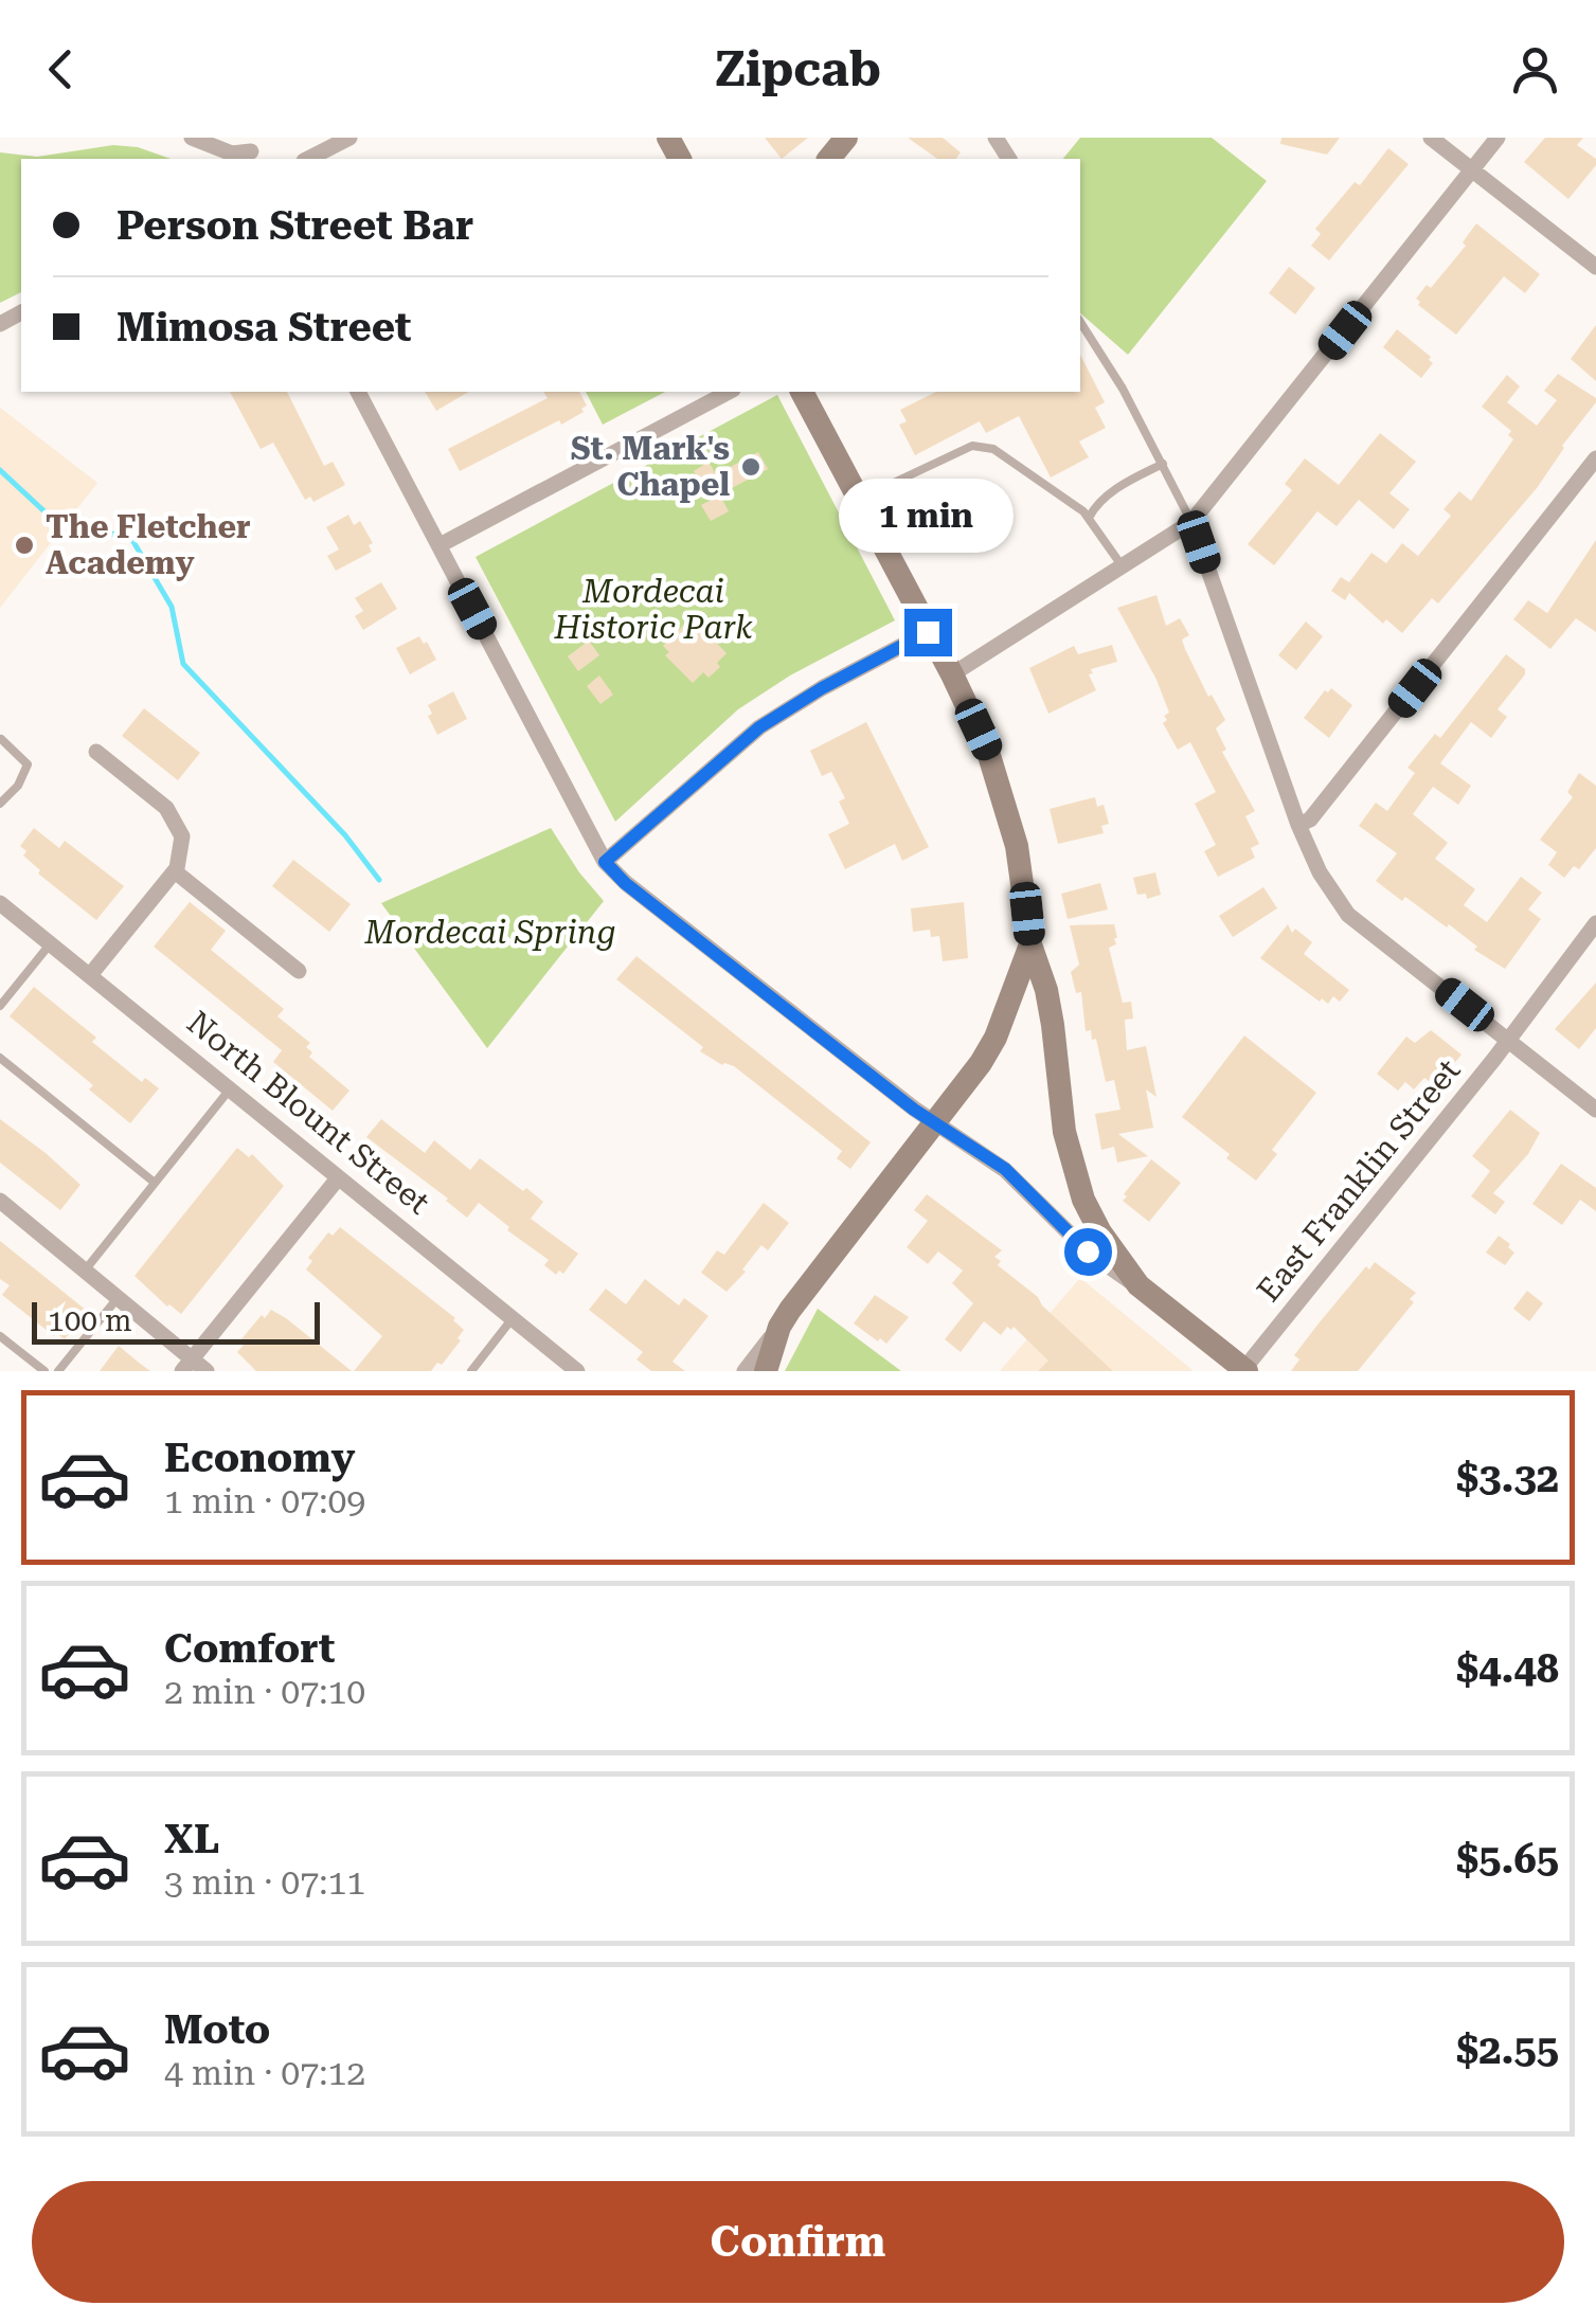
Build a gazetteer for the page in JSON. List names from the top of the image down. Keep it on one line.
{"streets":{"street":["North Blount Street","East Franklin Street"]},"parks":["Mordecai Historic Park","Mordecai Spring"],"places":["St. Mark's Chapel","The Fletcher Academy"],"scale_bar":"100 m","page":{"header":"Zipcab","banner":["Person Street Bar","Mimosa Street"],"bubble":"1 min","scale":"100 m","list":[{"name":"Economy","note":"1 min · 07:09","value":"$3.32"},{"name":"Comfort","note":"2 min · 07:10","value":"$4.48"},{"name":"XL","note":"3 min · 07:11","value":"$5.65"},{"name":"Moto","note":"4 min · 07:12","value":"$2.55"}],"buttons":"Confirm"}}
